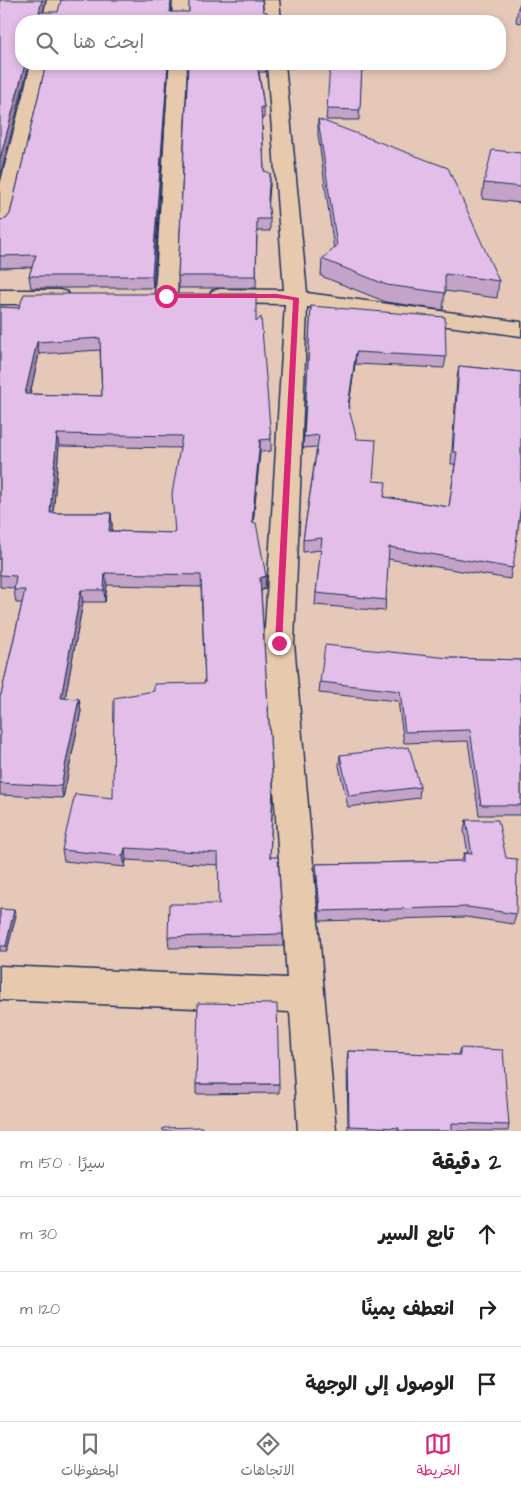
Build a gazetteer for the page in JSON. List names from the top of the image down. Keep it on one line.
{"page":{"search":"ابحث هنا","heading":["2 دقيقة","سيرًا · 150 m"],"list":[["تابع السير","30 m"],["انعطف يمينًا","120 m"],"الوصول إلى الوجهة"],"nav":["الخريطة","الاتجاهات","المحفوظات"]}}
